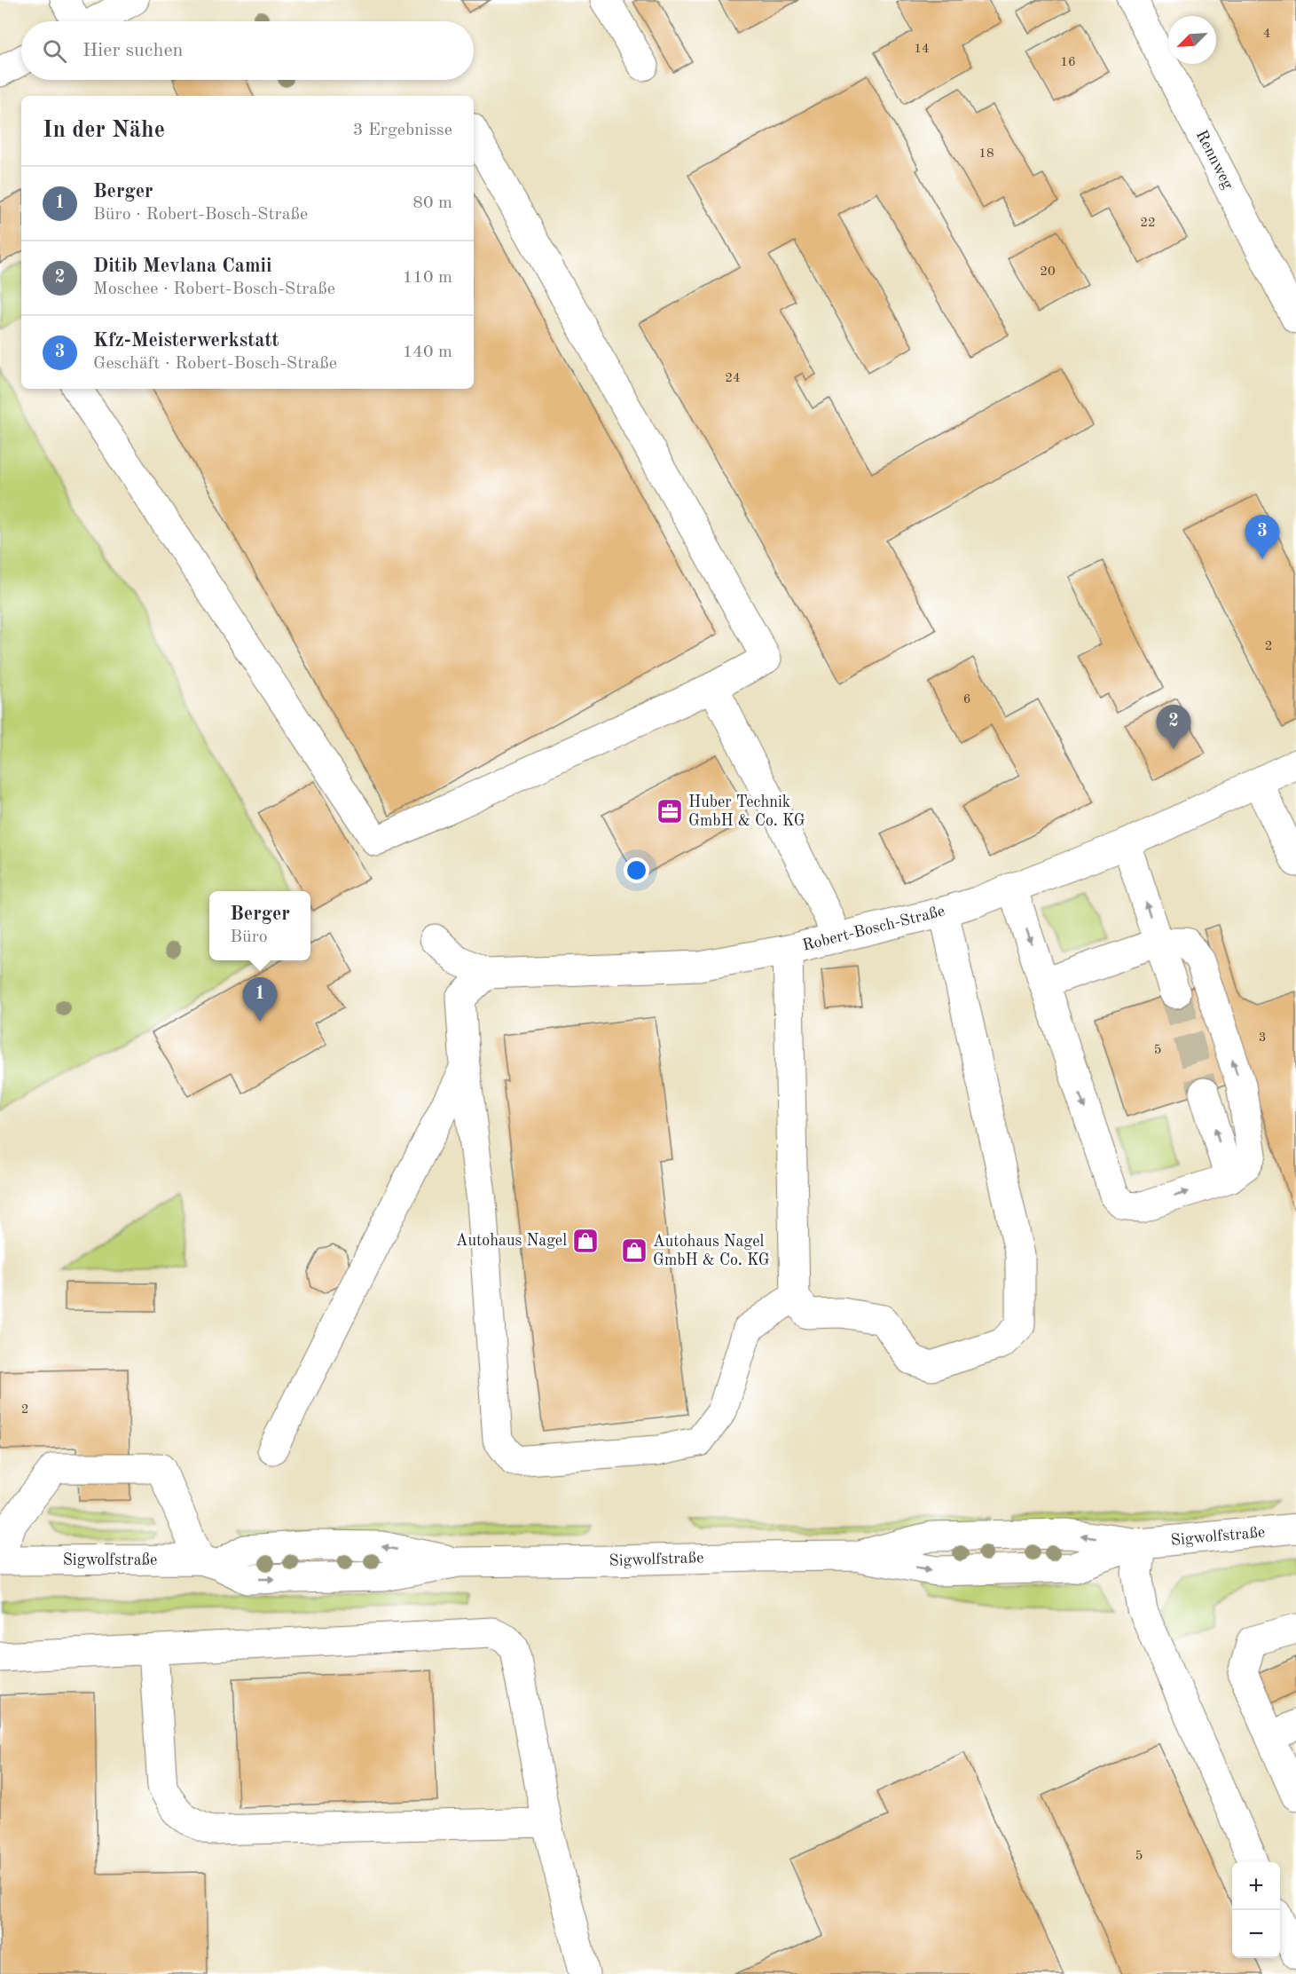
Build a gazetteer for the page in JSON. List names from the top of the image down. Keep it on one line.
{"streets":{"street":["Rennweg","Robert-Bosch-Straße","Sigwolfstraße"]},"places":{"office":["Huber Technik GmbH & Co. KG"],"shop":["Autohaus Nagel","Autohaus Nagel GmbH & Co. KG"]},"house_numbers":["4","14","16","18","22","20","24","2","6","3","5","2","5"],"north":"bottom left","page":{"search":"Hier suchen","heading":["In der Nähe","3 Ergebnisse"],"list":[{"mark":"1","name":"Berger","note":"Büro · Robert-Bosch-Straße","value":"80 m"},{"mark":"2","name":"Ditib Mevlana Camii","note":"Moschee · Robert-Bosch-Straße","value":"110 m"},{"mark":"3","name":"Kfz-Meisterwerkstatt","note":"Geschäft · Robert-Bosch-Straße","value":"140 m"}],"pins":["3","2","1"],"popup":["Berger","Büro"],"map_buttons":["+","−"]}}
